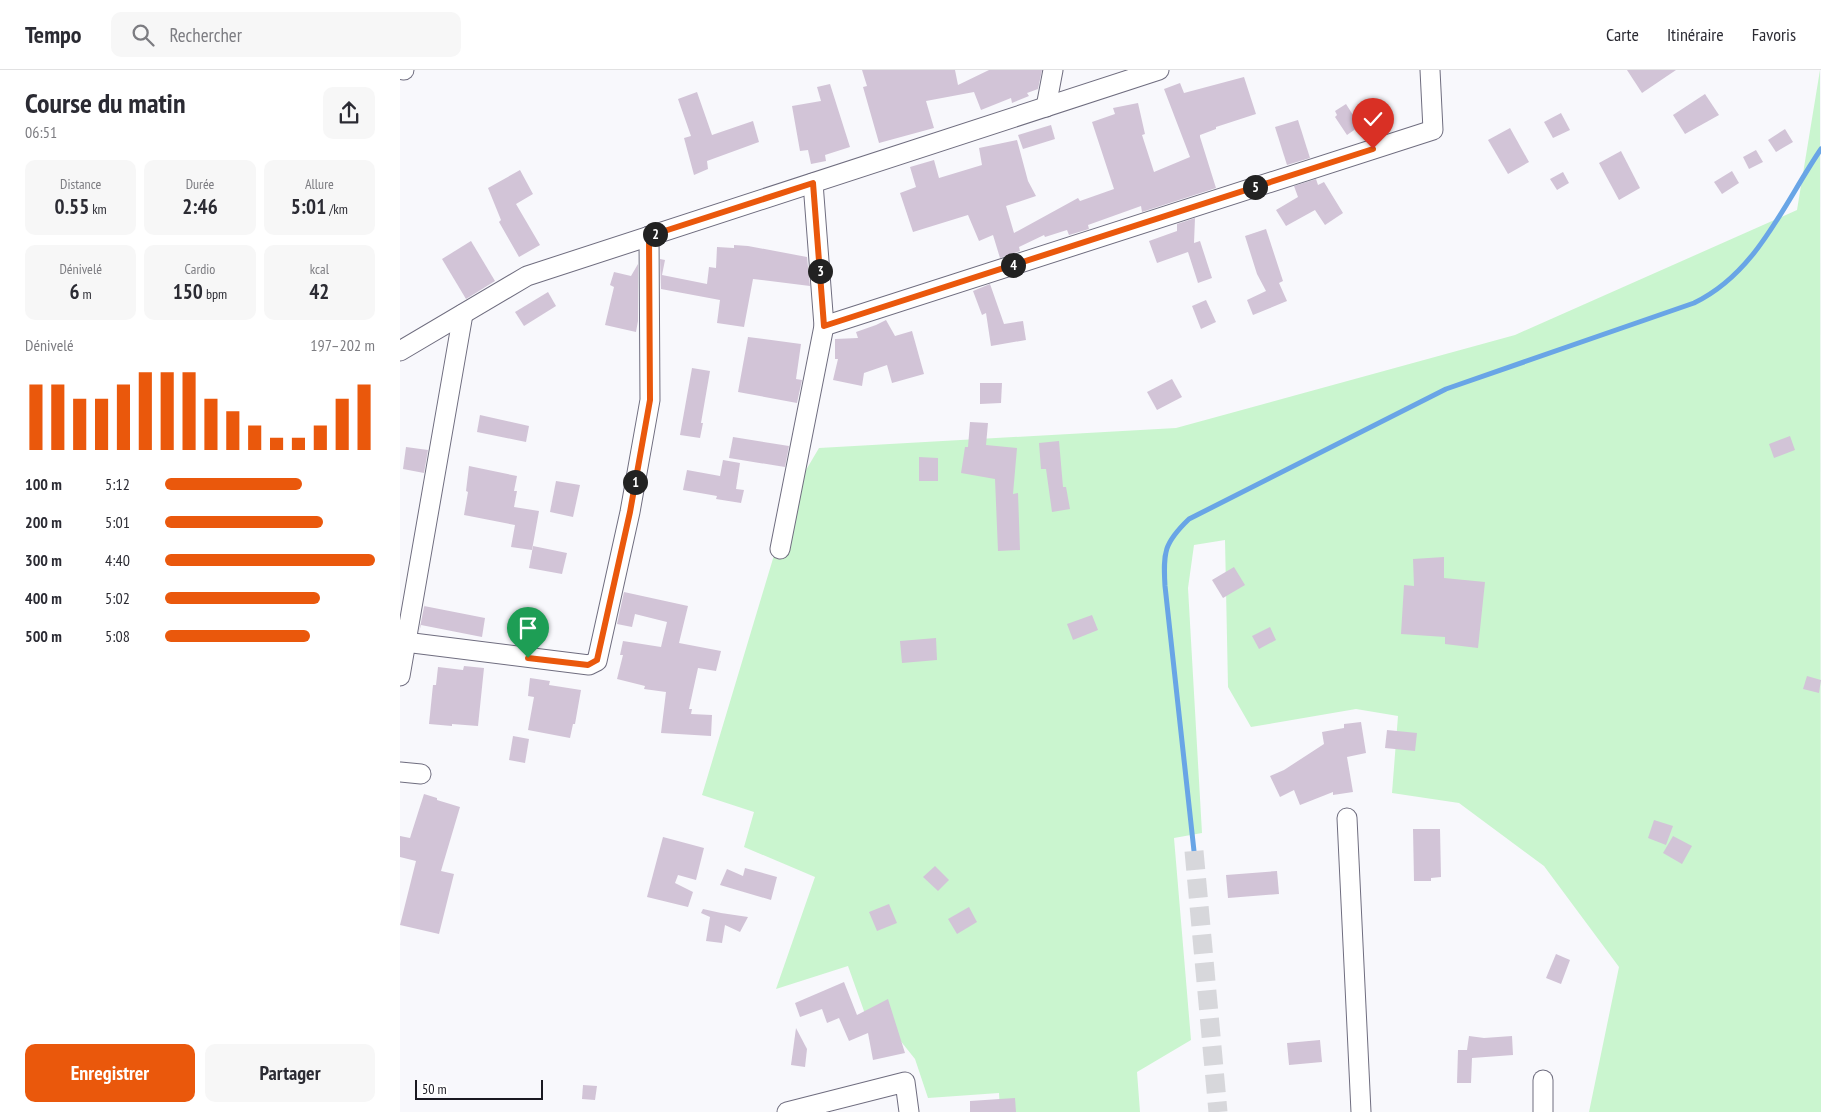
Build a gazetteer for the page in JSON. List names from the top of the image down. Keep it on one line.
{"scale_bar":"50 m","page":{"header":"Tempo","search":"Rechercher","nav":["Carte","Itinéraire","Favoris"],"heading":["Course du matin","06:51"],"stats":[["Distance","0.55 km"],["Durée","2:46"],["Allure","5:01 /km"],["Dénivelé","6 m"],["Cardio","150 bpm"],["kcal","42"]],"pins":["5","2","4","3","1"],"chart":["Dénivelé","197–202 m"],"list":[{"name":"100 m","note":"5:12"},{"name":"200 m","note":"5:01"},{"name":"300 m","note":"4:40"},{"name":"400 m","note":"5:02"},{"name":"500 m","note":"5:08"}],"buttons":["Enregistrer","Partager"],"scale":"50 m"}}
